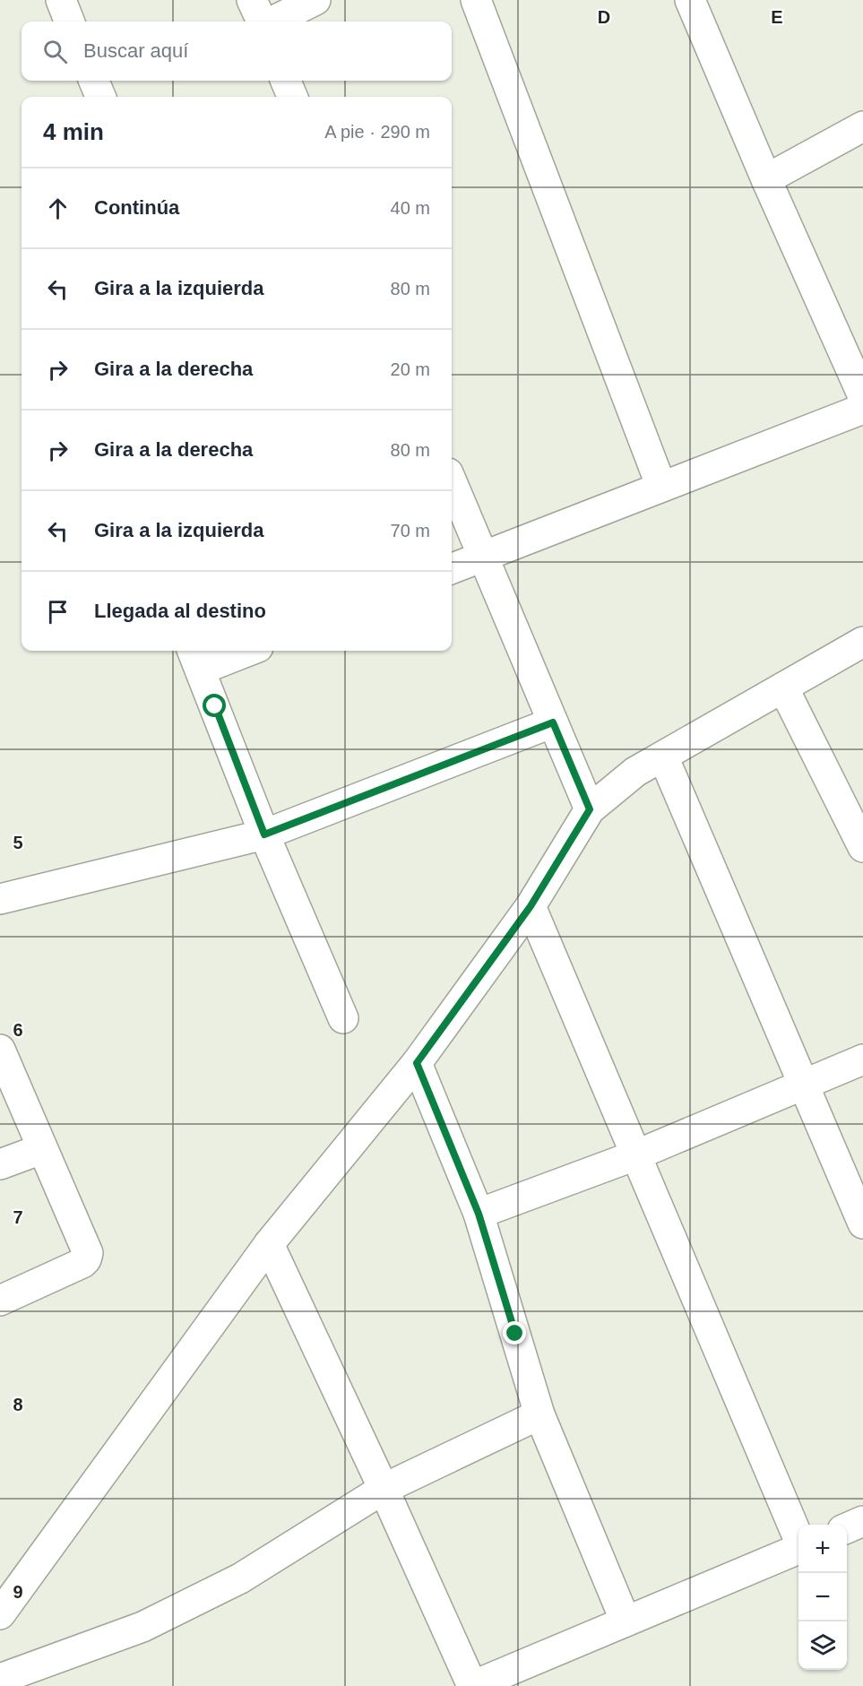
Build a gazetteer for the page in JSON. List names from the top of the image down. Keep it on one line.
{"page":{"search":"Buscar aquí","heading":["4 min","A pie · 290 m"],"list":[["Continúa","40 m"],["Gira a la izquierda","80 m"],["Gira a la derecha","20 m"],["Gira a la derecha","80 m"],["Gira a la izquierda","70 m"],"Llegada al destino"],"map_buttons":["+","−"]},"grid":{"columns":["D","E"],"rows":["5","6","7","8","9"]}}
